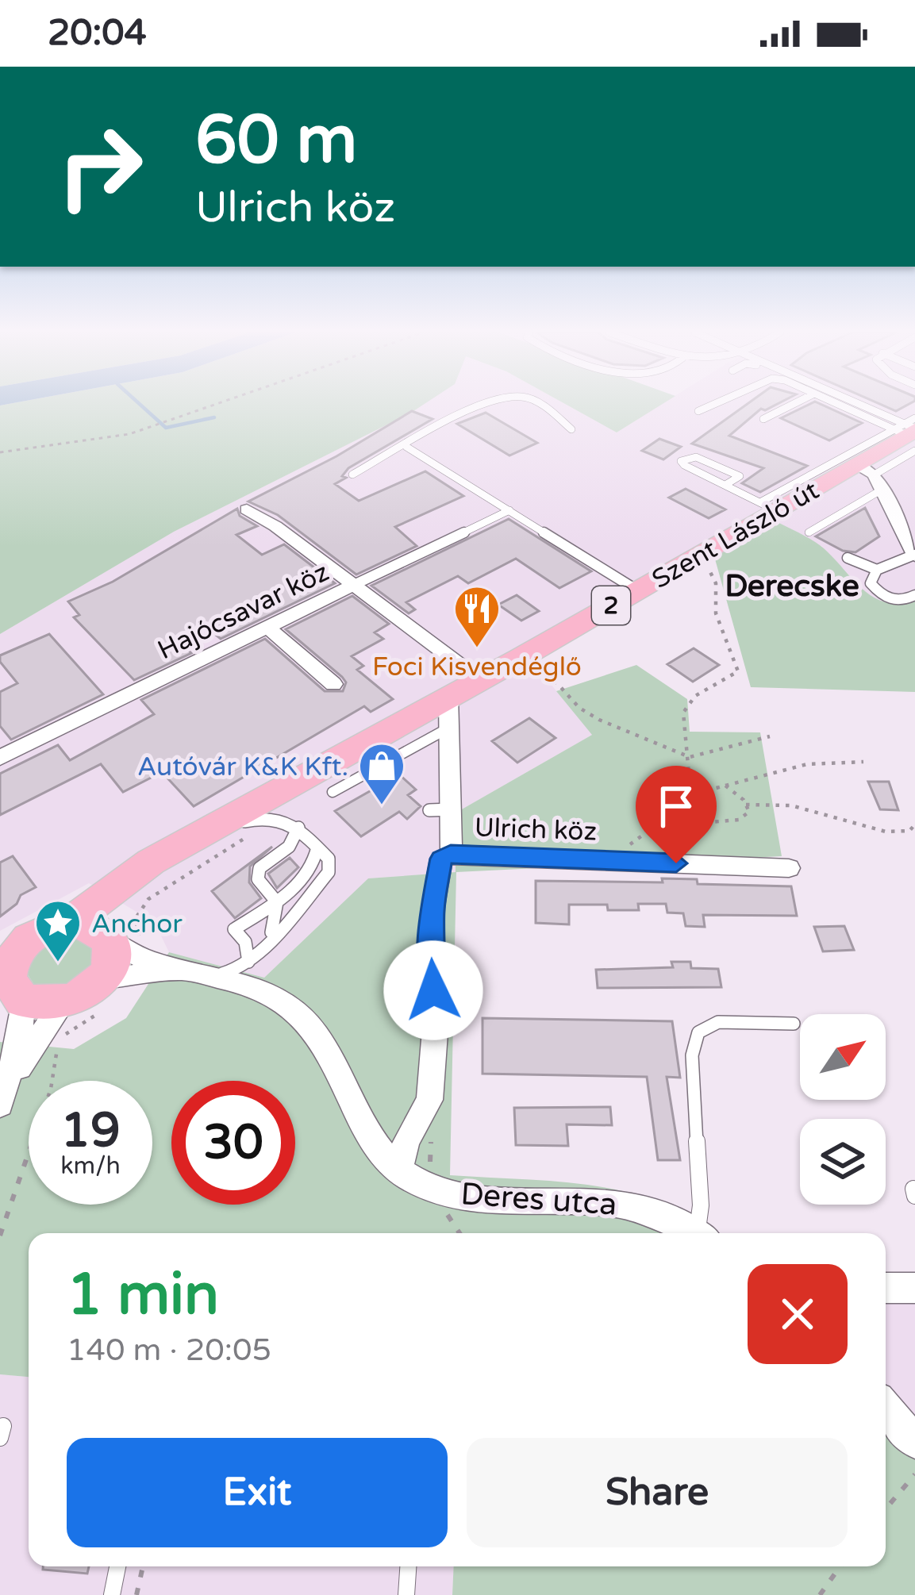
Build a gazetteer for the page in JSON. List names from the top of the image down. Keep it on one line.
{"streets":{"main road":["Szent László út","2"],"street":["Hajócsavar köz","Ulrich köz","Deres utca"]},"crossings":[["Szent László út","2"]],"districts":["Derecske"],"places":{"restaurant":["Foci Kisvendéglő"],"shop":["Autóvár K&K Kft."],"place":["Anchor"]},"north":"top right","page":{"status":"20:04","turn":["60 m","Ulrich köz"],"speed":"19 km/h","limit":"30","heading":["1 min","140 m · 20:05"],"buttons":["Exit","Share"]}}
